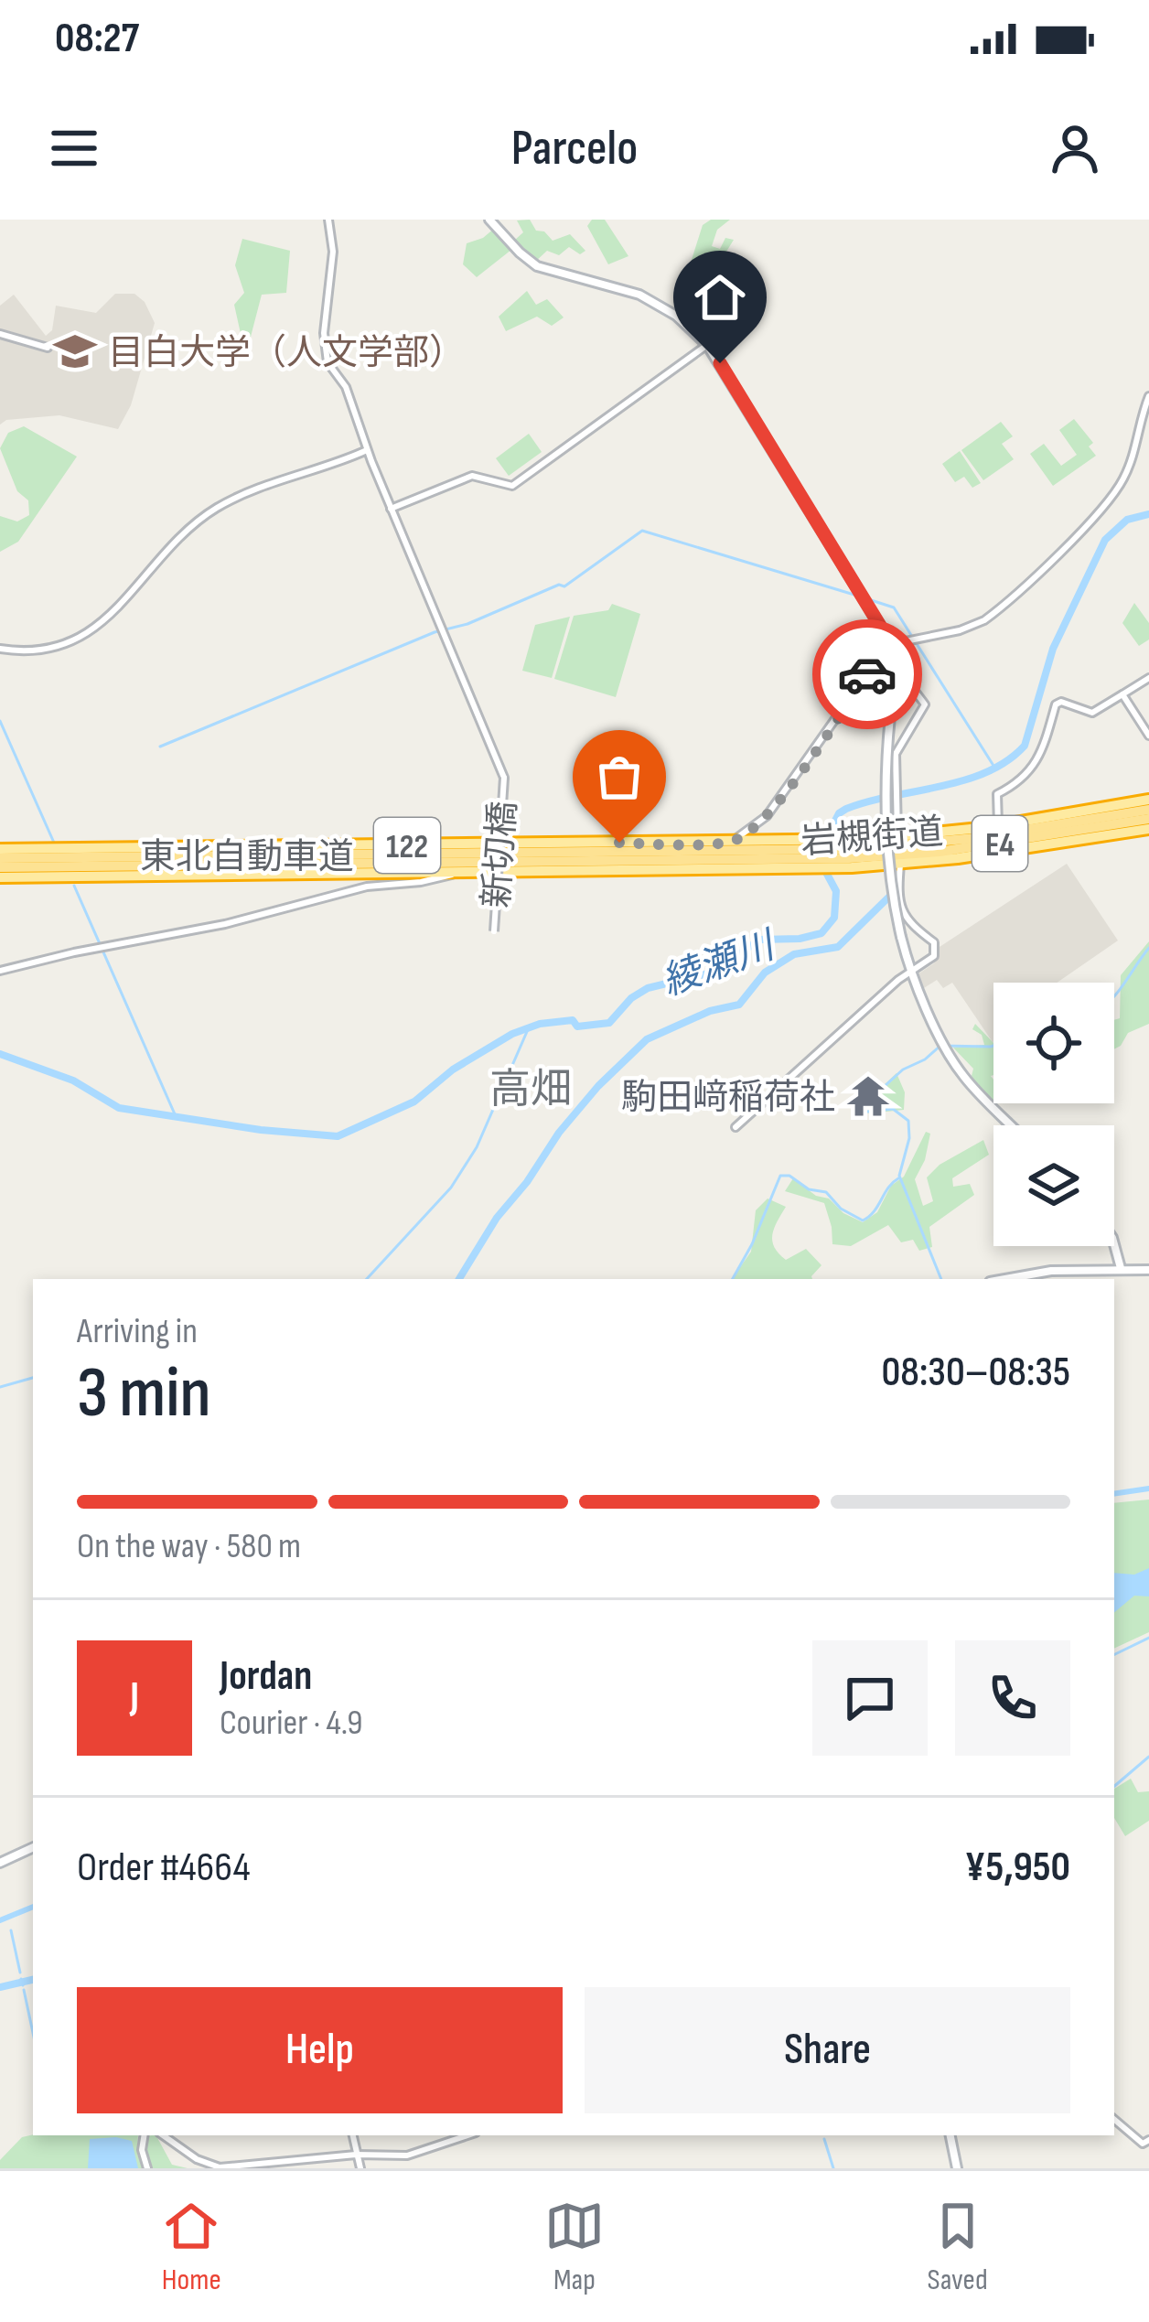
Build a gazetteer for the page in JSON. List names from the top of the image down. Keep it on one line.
{"streets":{"highway":["岩槻街道","E4","122","東北自動車道"],"street":["新切橋"]},"crossings":[["岩槻街道","東北自動車道"]],"districts":["高畑"],"water":["綾瀬川"],"places":{"school or university":["目白大学（人文学部）"],"temple":["駒田﨑稲荷社"]},"page":{"status":"08:27","header":"Parcelo","heading":["3 min","Arriving in","08:30–08:35"],"panel":["Jordan","Courier · 4.9","Order #4664","¥5,950"],"bar":"On the way · 580 m","round":"J","buttons":["Help","Share"],"tabs":["Home","Map","Saved"]}}
